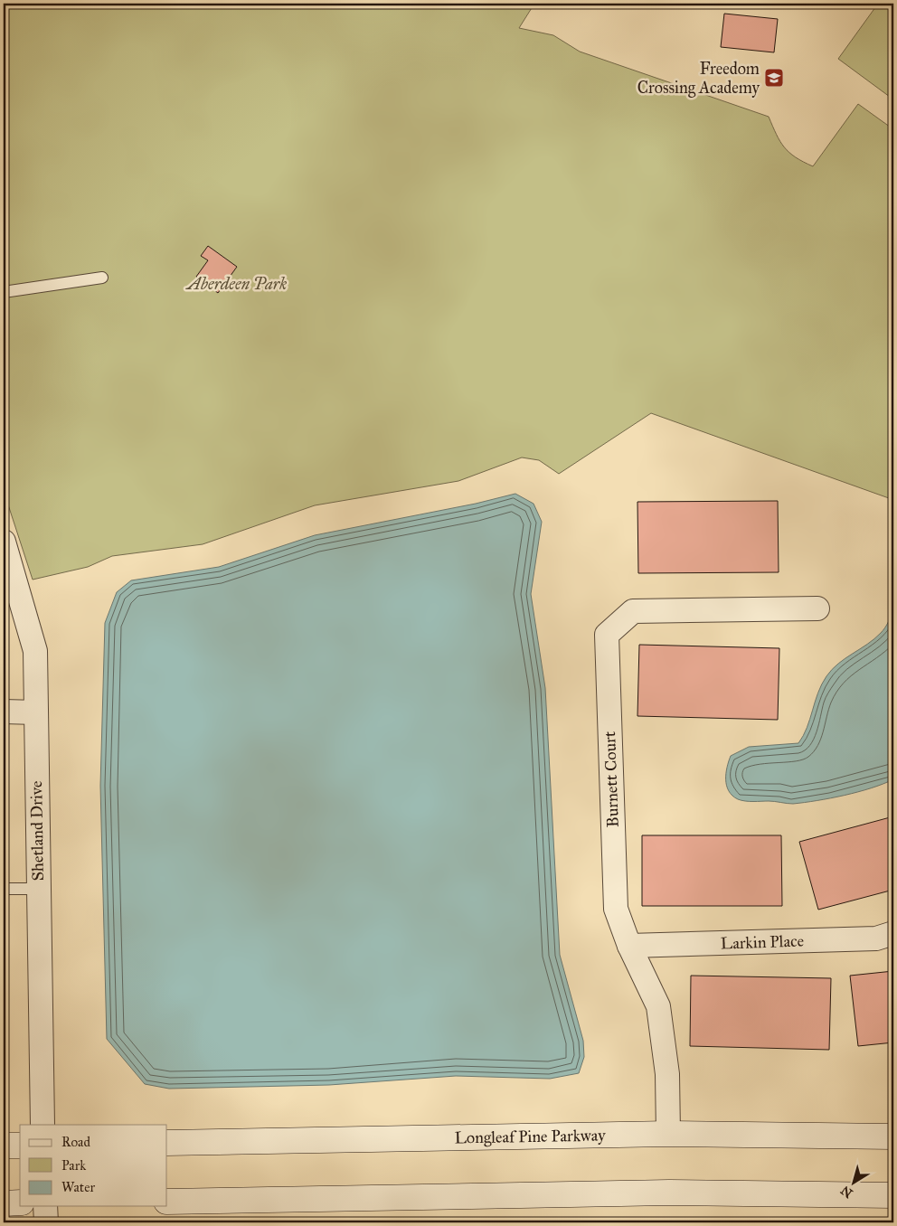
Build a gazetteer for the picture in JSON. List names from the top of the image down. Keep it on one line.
{"streets":{"main road":["Longleaf Pine Parkway"],"street":["Burnett Court","Shetland Drive","Larkin Place"]},"crossings":[["Burnett Court","Larkin Place"],["Burnett Court","Longleaf Pine Parkway"]],"parks":["Aberdeen Park"],"places":{"school or university":["Freedom Crossing Academy"]},"legend":["Road","Park","Water"],"north":"bottom left"}
